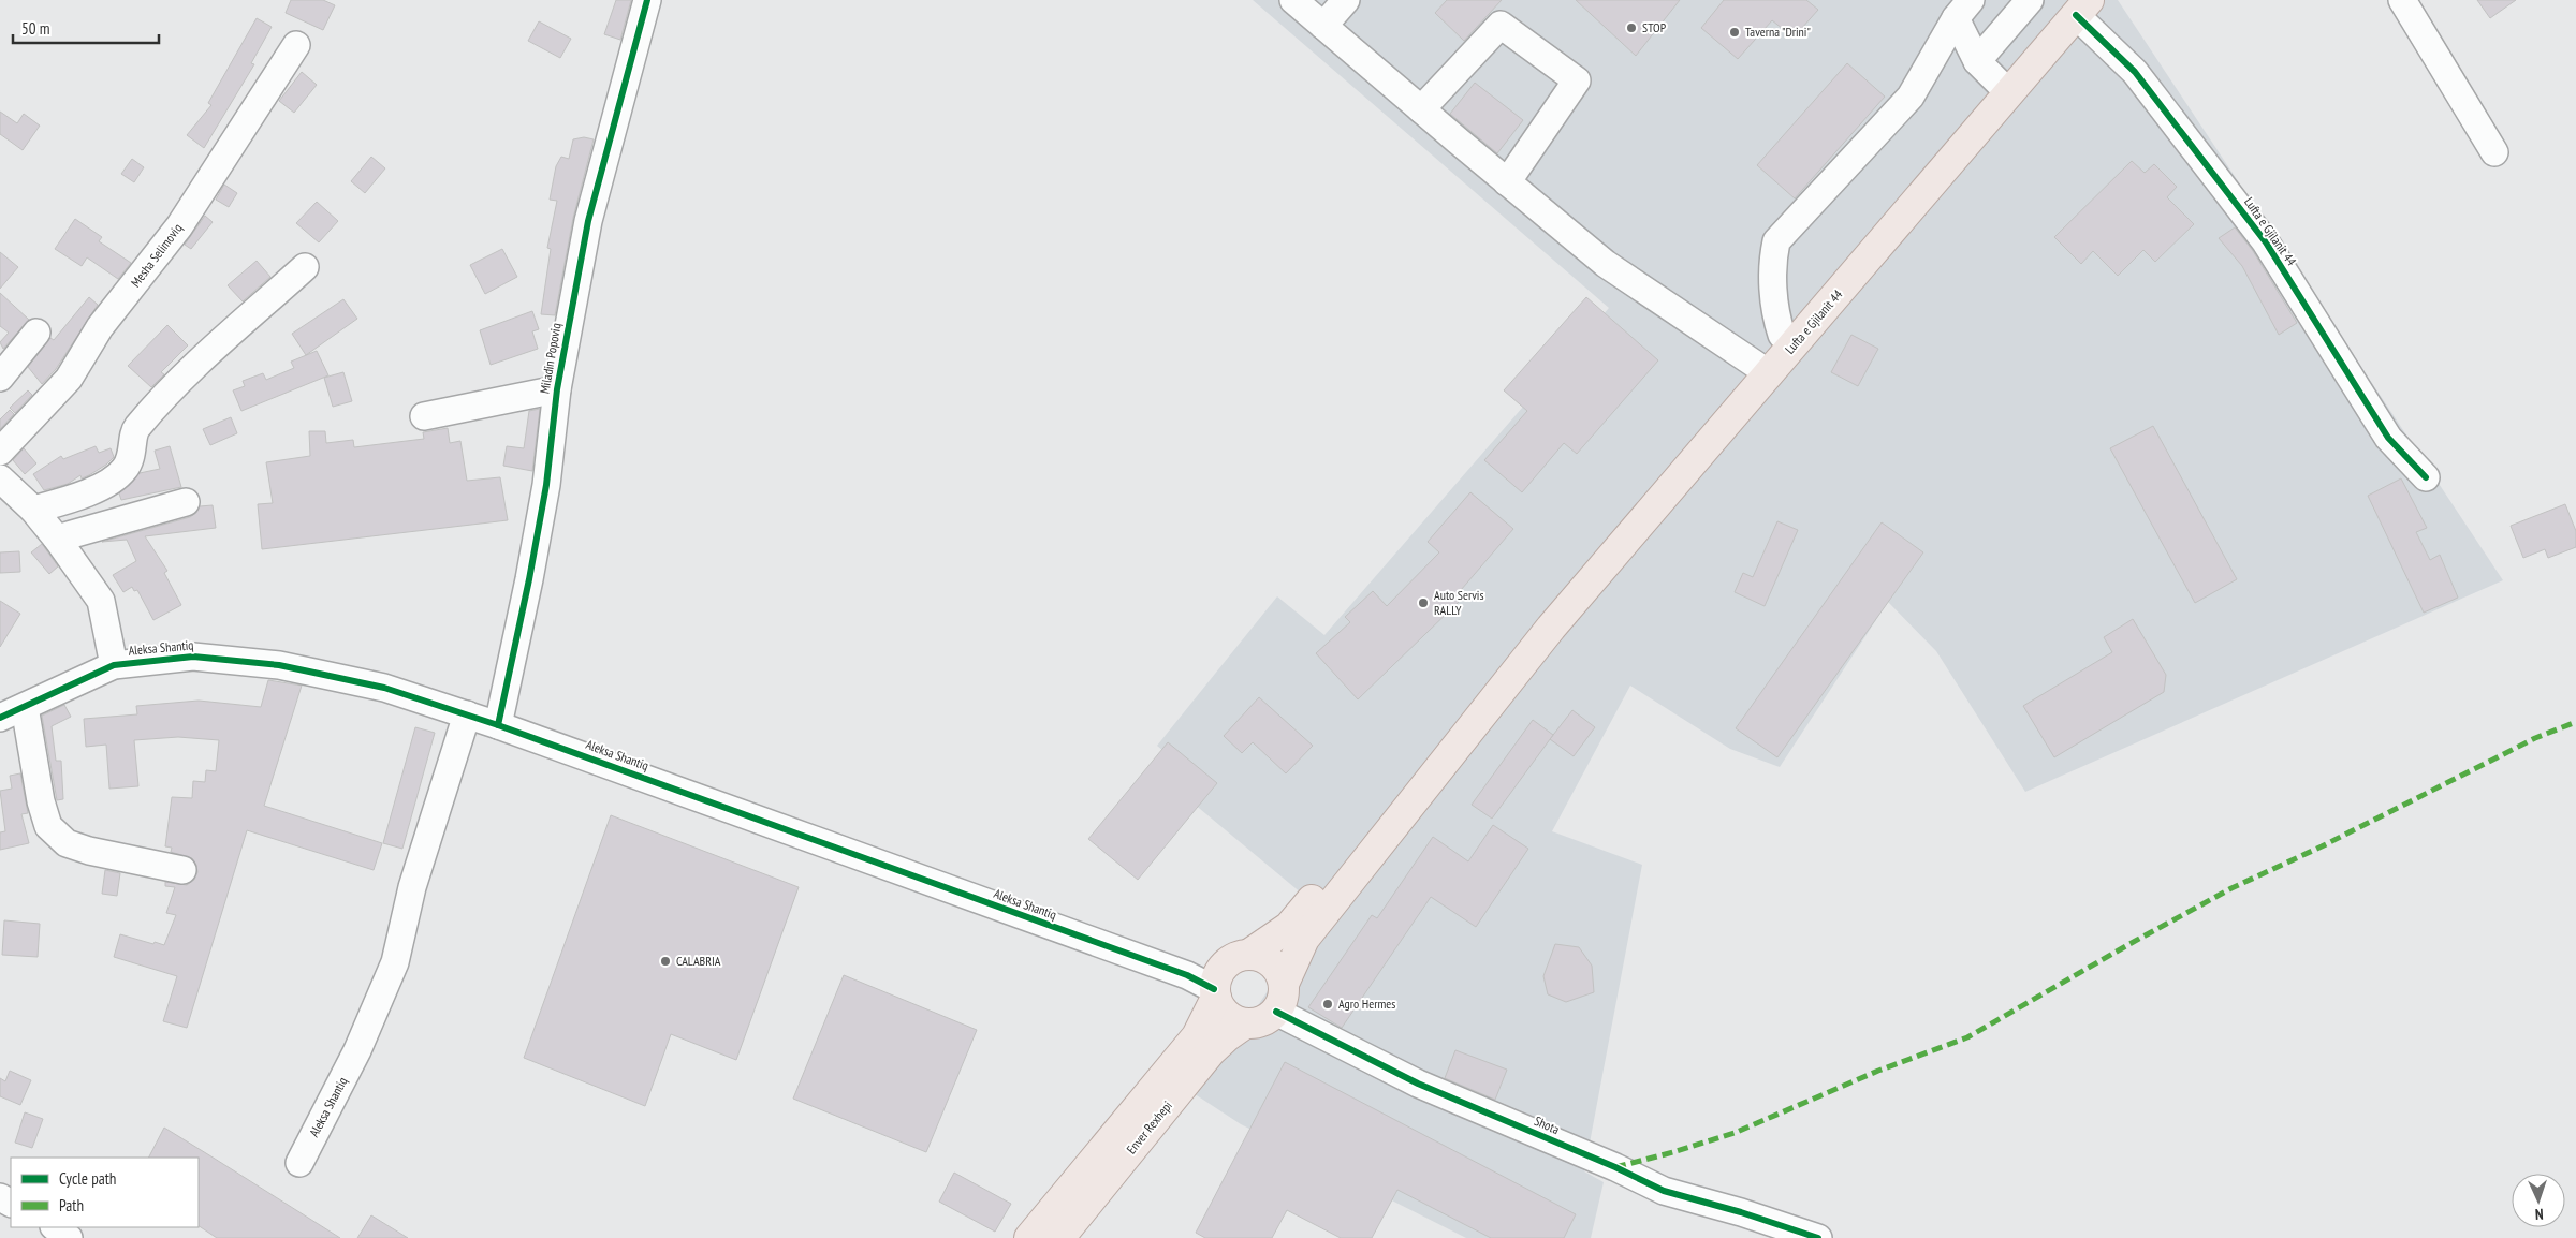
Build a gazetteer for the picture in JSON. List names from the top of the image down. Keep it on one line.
{"streets":{"main road":["Lufta e Gjilanit 44","Enver Rexhepi"],"street":["Mesha Selimoviq","Miladin Popoviq","Aleksa Shantiq","Shota"]},"crossings":[["Lufta e Gjilanit 44","Aleksa Shantiq"],["Lufta e Gjilanit 44","Shota"],["Lufta e Gjilanit 44","Enver Rexhepi"],["Miladin Popoviq","Aleksa Shantiq"],["Aleksa Shantiq","Shota"],["Aleksa Shantiq","Enver Rexhepi"],["Shota","Enver Rexhepi"]],"places":["STOP","Taverna \"Drini\"","Auto Servis RALLY","CALABRIA","Agro Hermes"],"legend":["Cycle path","Path"],"scale_bar":"50 m","north":"bottom"}
